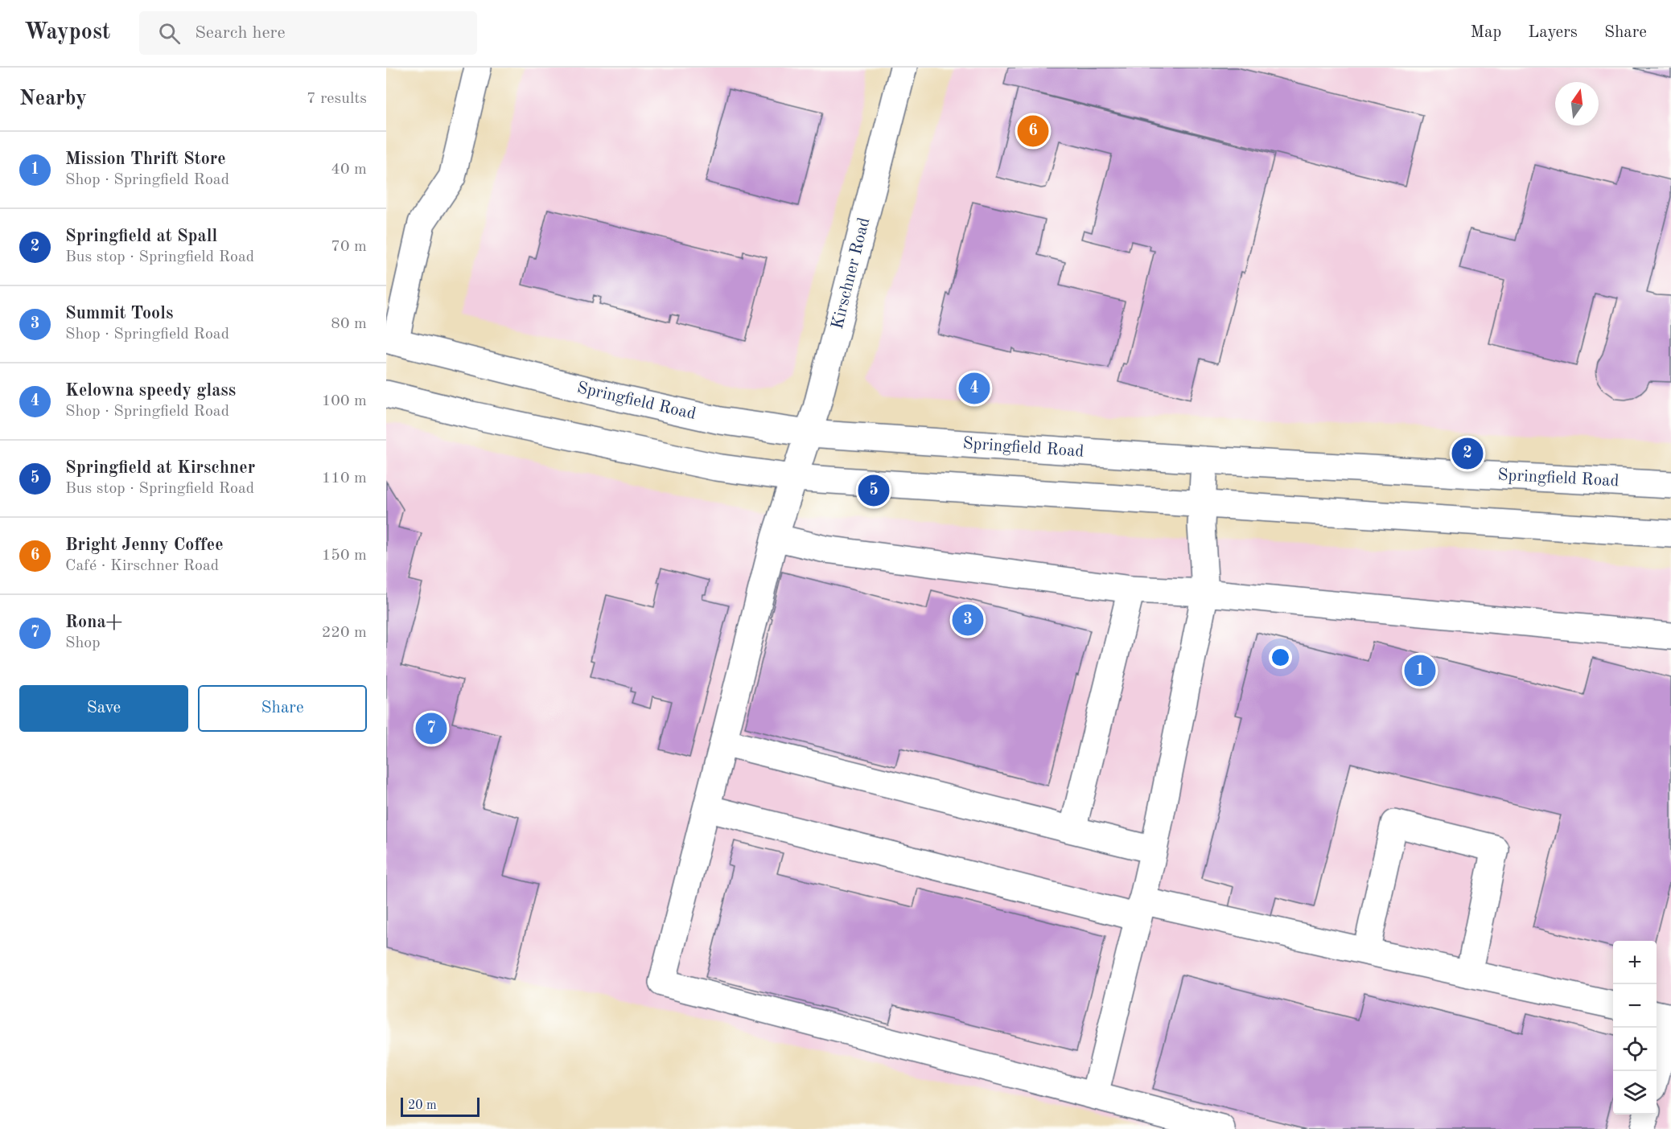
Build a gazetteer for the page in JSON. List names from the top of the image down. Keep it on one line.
{"streets":{"main road":["Kirschner Road","Springfield Road"]},"crossings":[["Kirschner Road","Springfield Road"]],"scale_bar":"20 m","north":"top","page":{"header":"Waypost","search":"Search here","nav":["Map","Layers","Share"],"heading":["Nearby","7 results"],"pins":["6","4","2","5","3","1","7"],"list":[{"mark":"1","name":"Mission Thrift Store","note":"Shop · Springfield Road","value":"40 m"},{"mark":"2","name":"Springfield at Spall","note":"Bus stop · Springfield Road","value":"70 m"},{"mark":"3","name":"Summit Tools","note":"Shop · Springfield Road","value":"80 m"},{"mark":"4","name":"Kelowna speedy glass","note":"Shop · Springfield Road","value":"100 m"},{"mark":"5","name":"Springfield at Kirschner","note":"Bus stop · Springfield Road","value":"110 m"},{"mark":"6","name":"Bright Jenny Coffee","note":"Café · Kirschner Road","value":"150 m"},{"mark":"7","name":"Rona+","note":"Shop","value":"220 m"}],"buttons":["Save","Share"],"map_buttons":["+","−"],"scale":"20 m"}}
